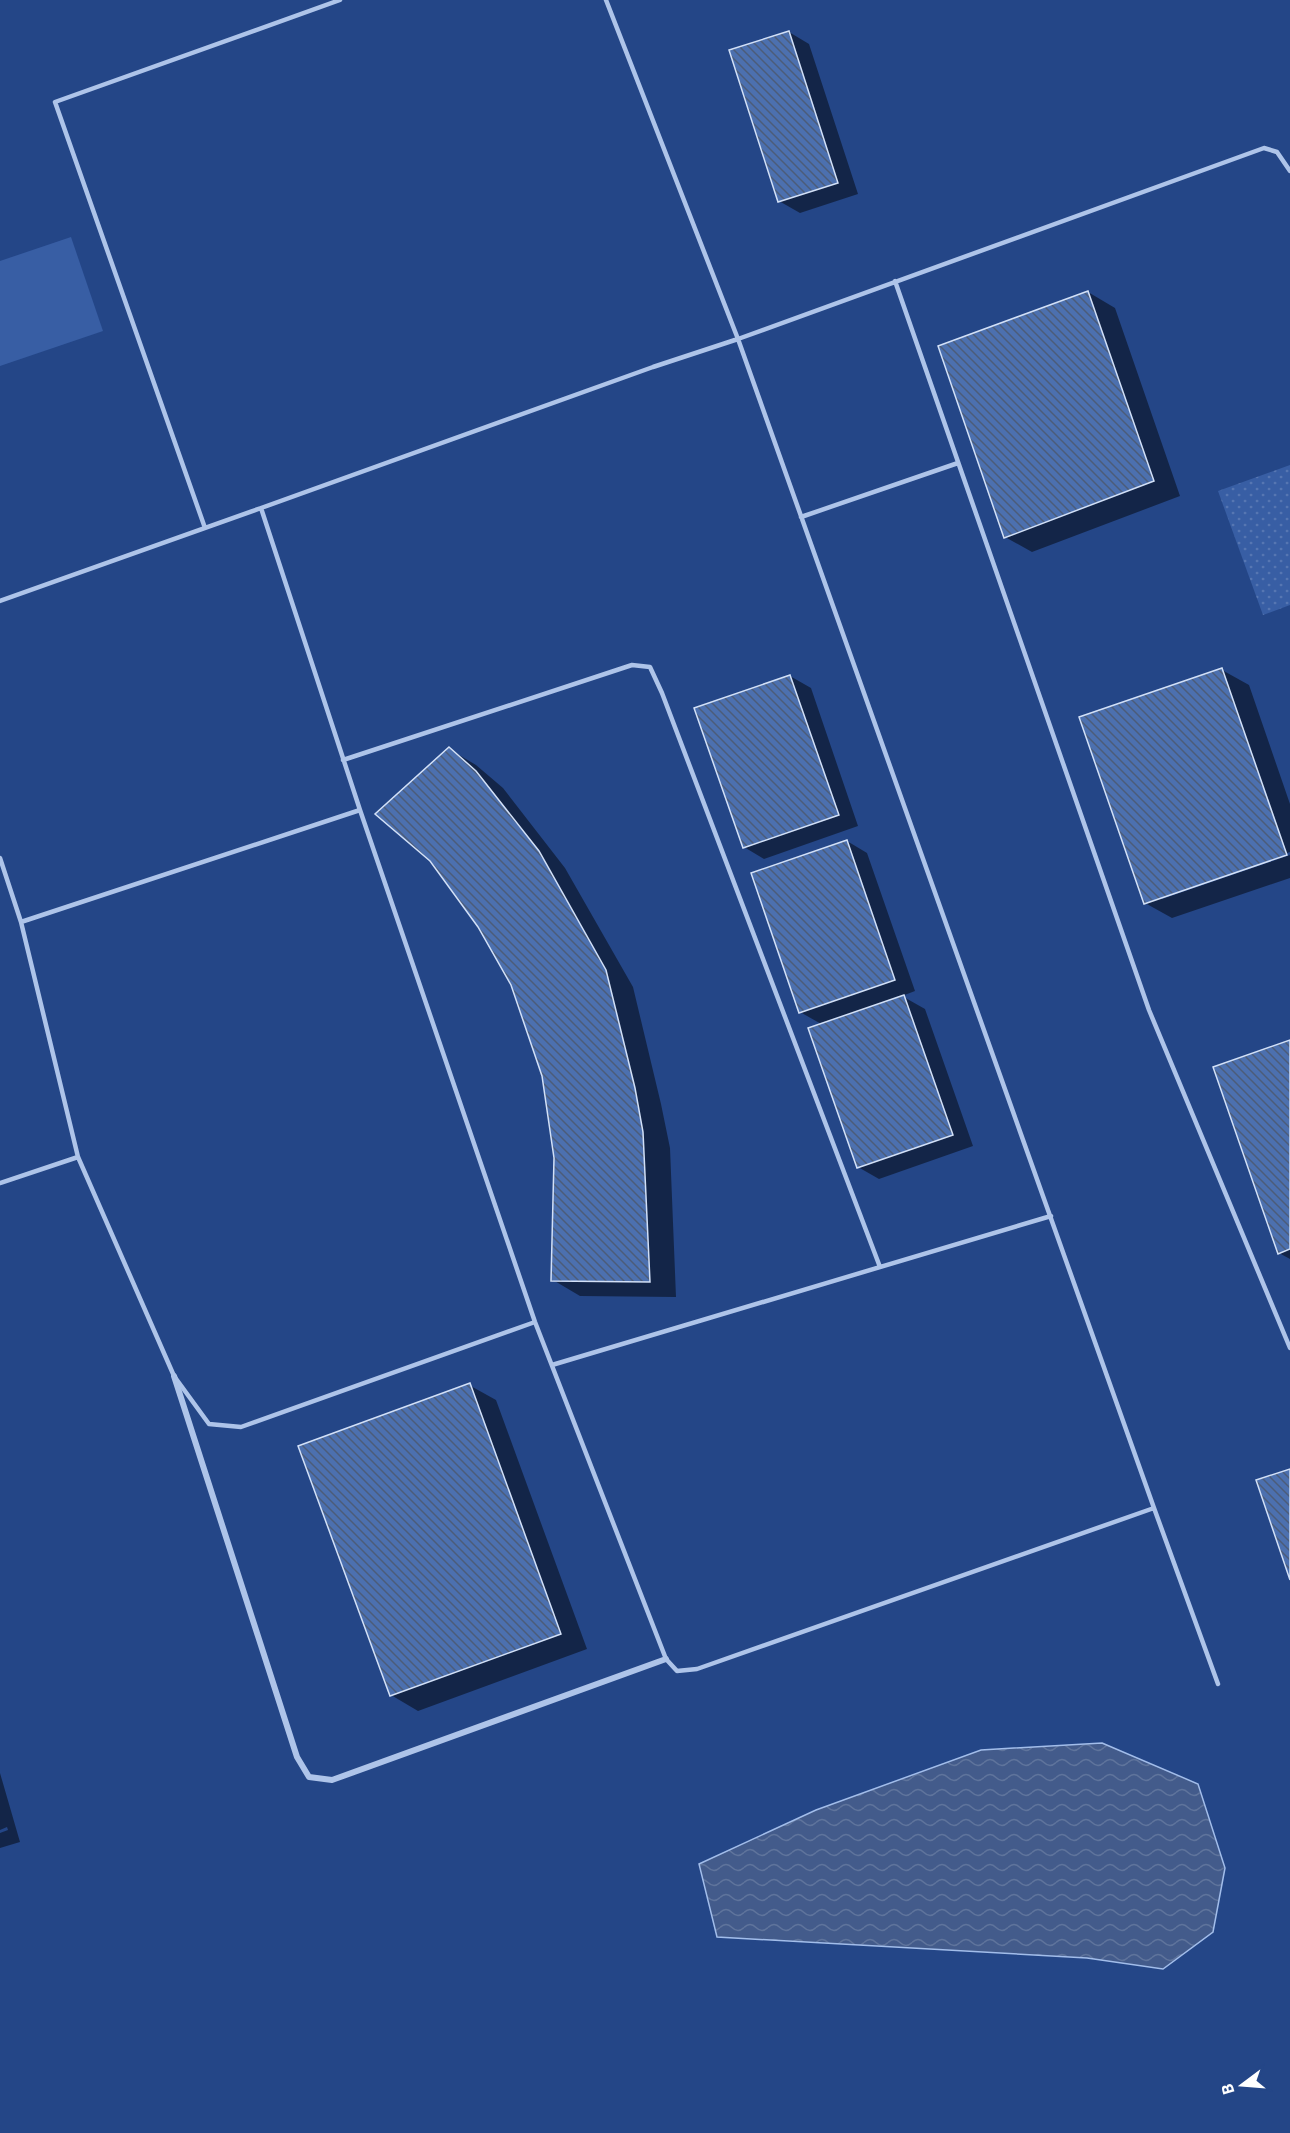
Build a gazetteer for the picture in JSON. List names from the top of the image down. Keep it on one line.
{"north":"left"}
